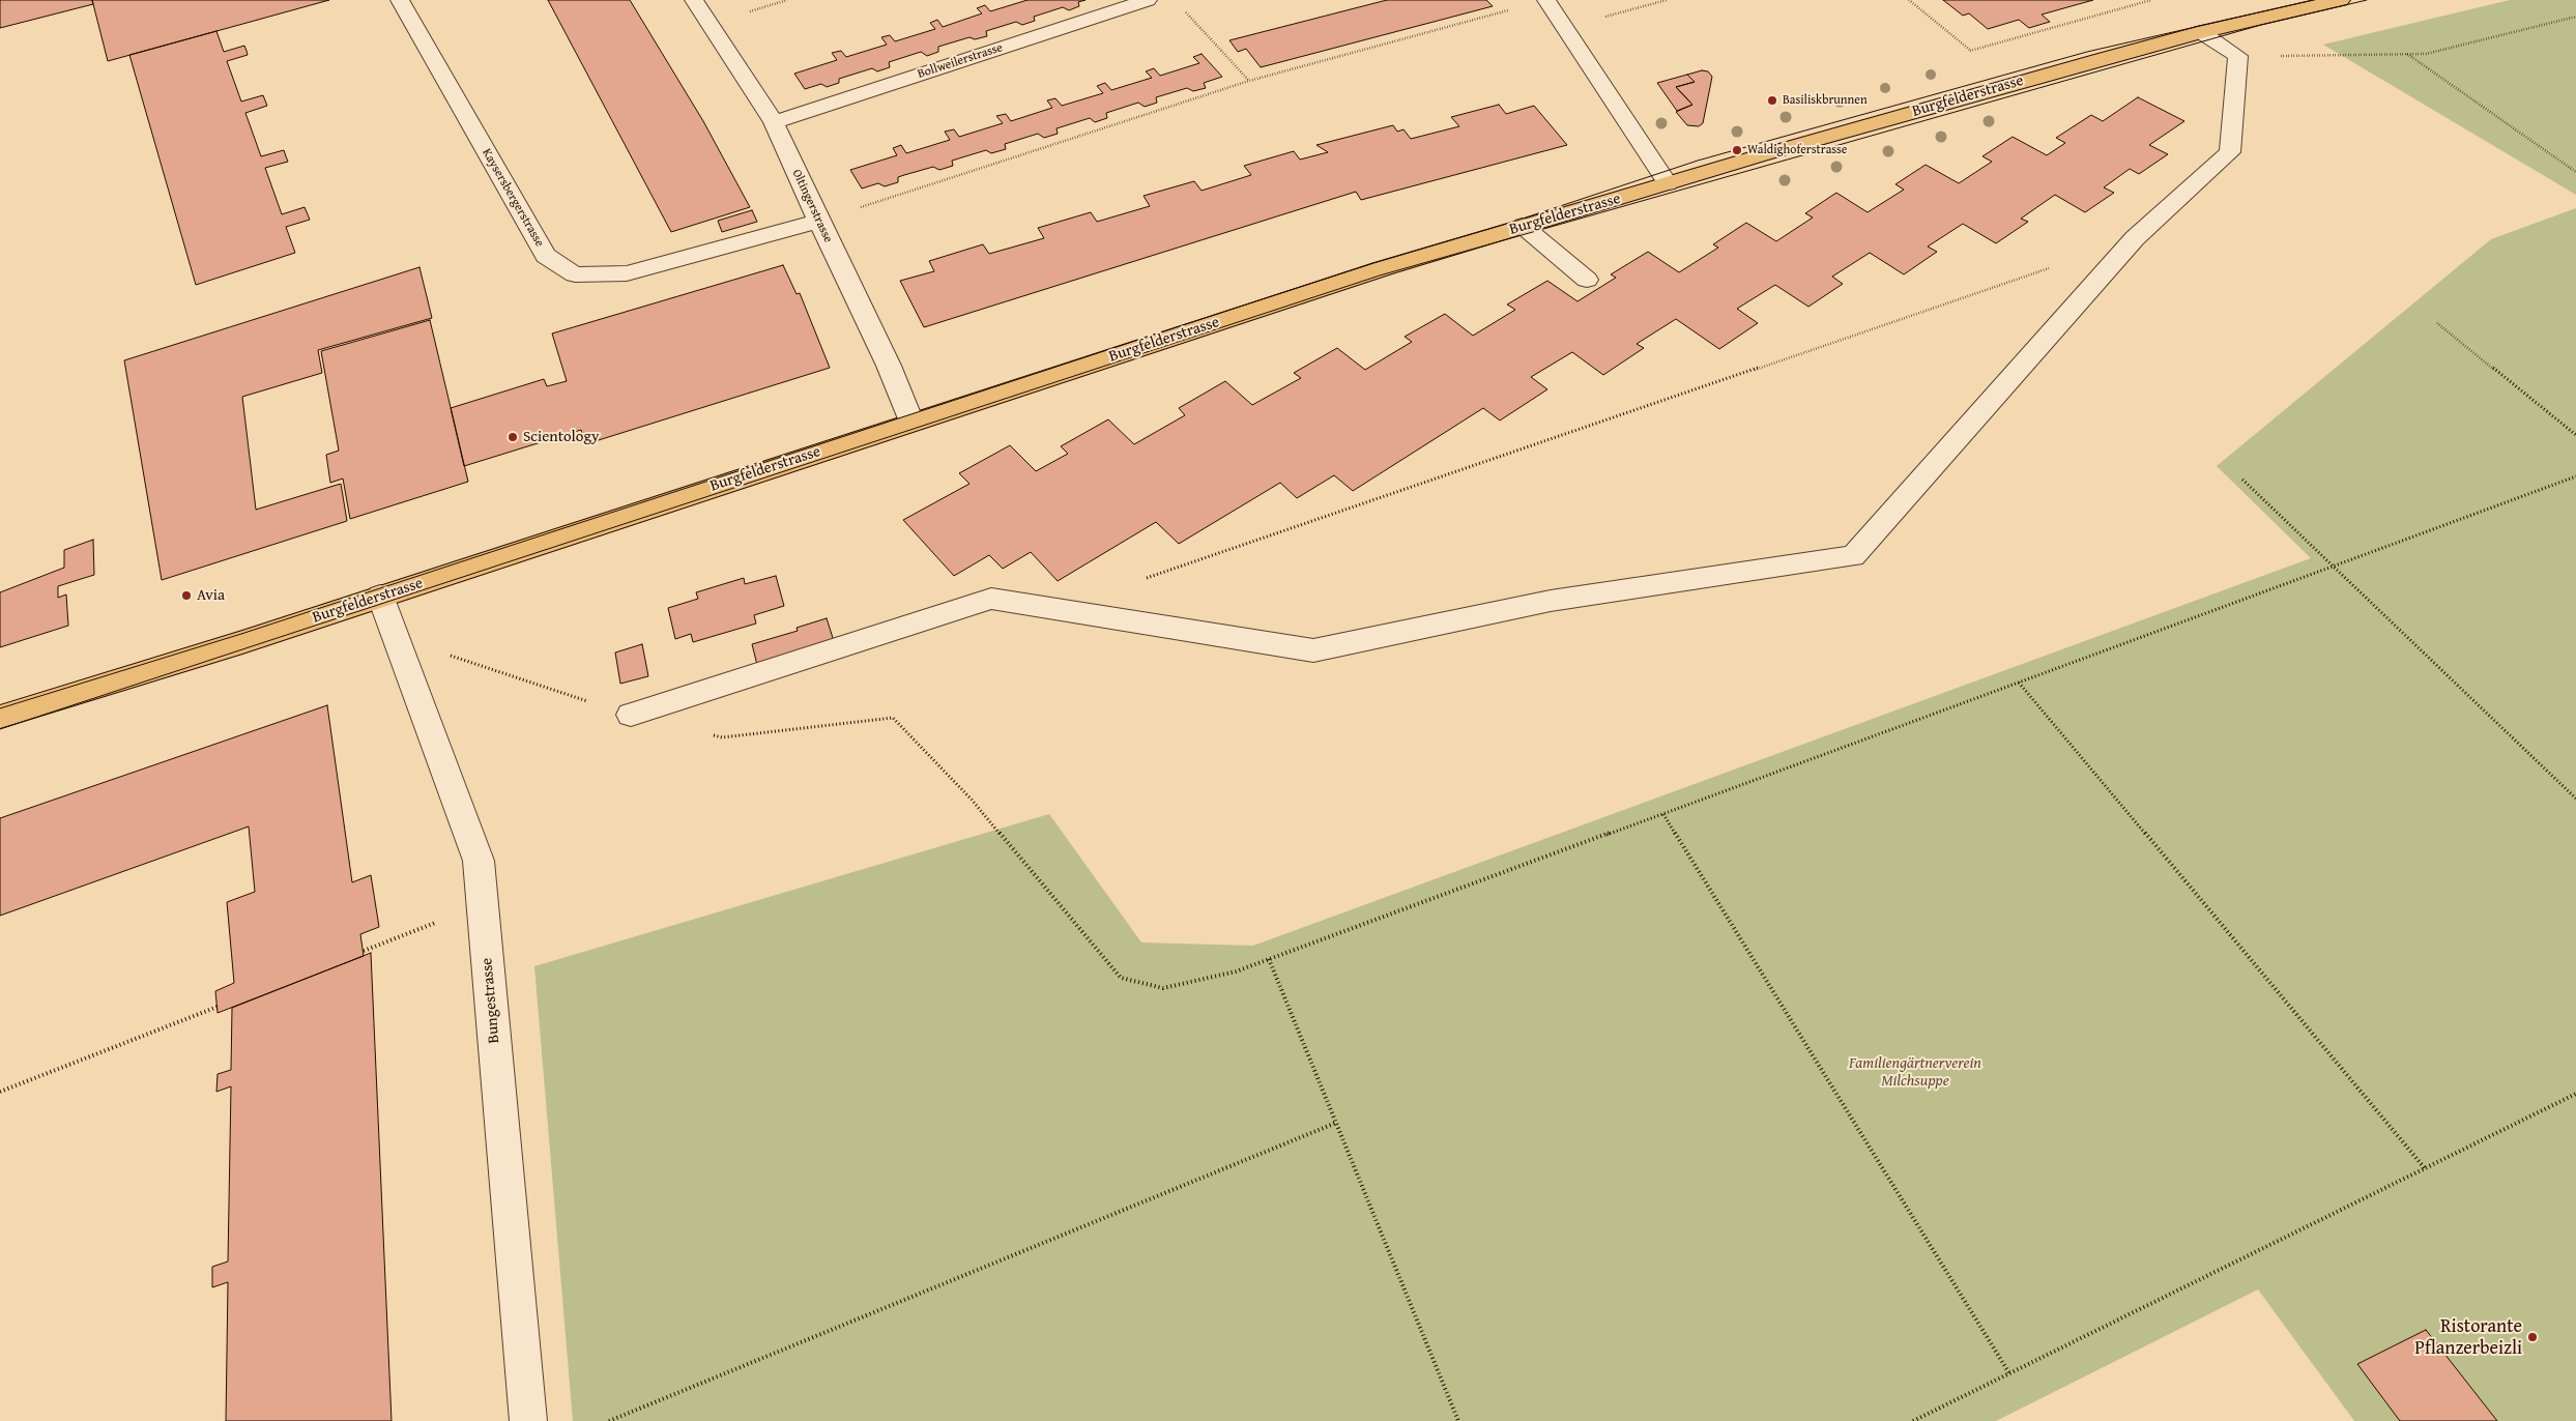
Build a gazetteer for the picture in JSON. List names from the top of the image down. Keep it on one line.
{"streets":{"main road":["Burgfelderstrasse"],"street":["Bollweilerstrasse","Kaysersbergerstrasse","Oltingerstrasse","Bungestrasse"]},"crossings":[["Bollweilerstrasse","Oltingerstrasse"],["Burgfelderstrasse","Oltingerstrasse"],["Burgfelderstrasse","Bungestrasse"],["Kaysersbergerstrasse","Oltingerstrasse"]],"parks":["Familiengärtnerverein Milchsuppe"],"places":["Basiliskbrunnen","Waldighoferstrasse","Scientology","Avia","Ristorante Pflanzerbeizli"]}
